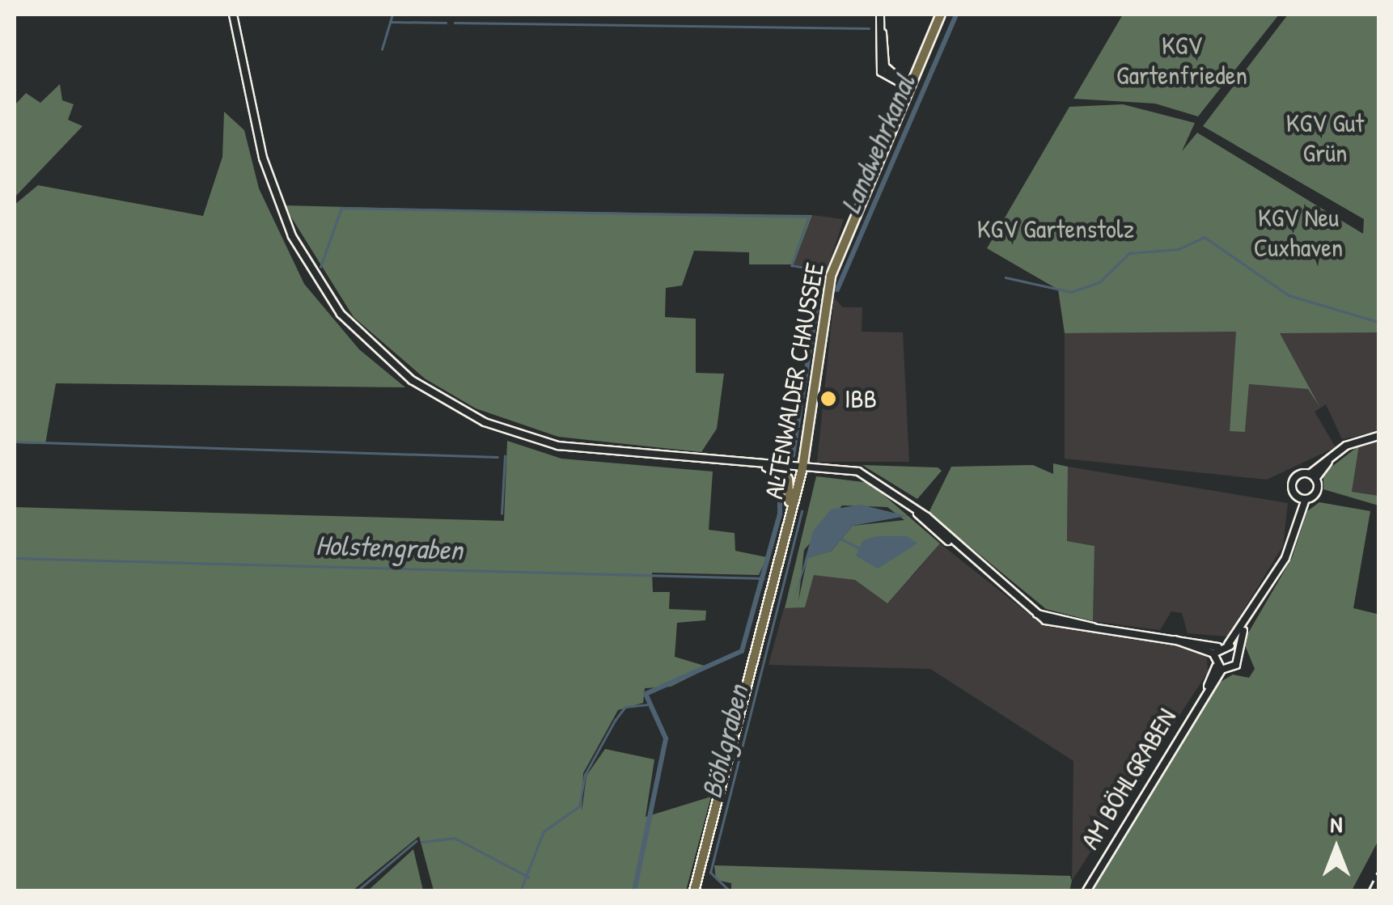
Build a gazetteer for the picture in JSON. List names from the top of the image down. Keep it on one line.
{"streets":{"main road":["ALTENWALDER CHAUSSEE"],"street":["AM BÖHLGRABEN"]},"water":["Landwehrkanal","Holstengraben","Böhlgraben"],"parks":["KGV Gartenfrieden","KGV Gut Grün","KGV Neu Cuxhaven","KGV Gartenstolz"],"places":["IBB"],"north":"top"}
